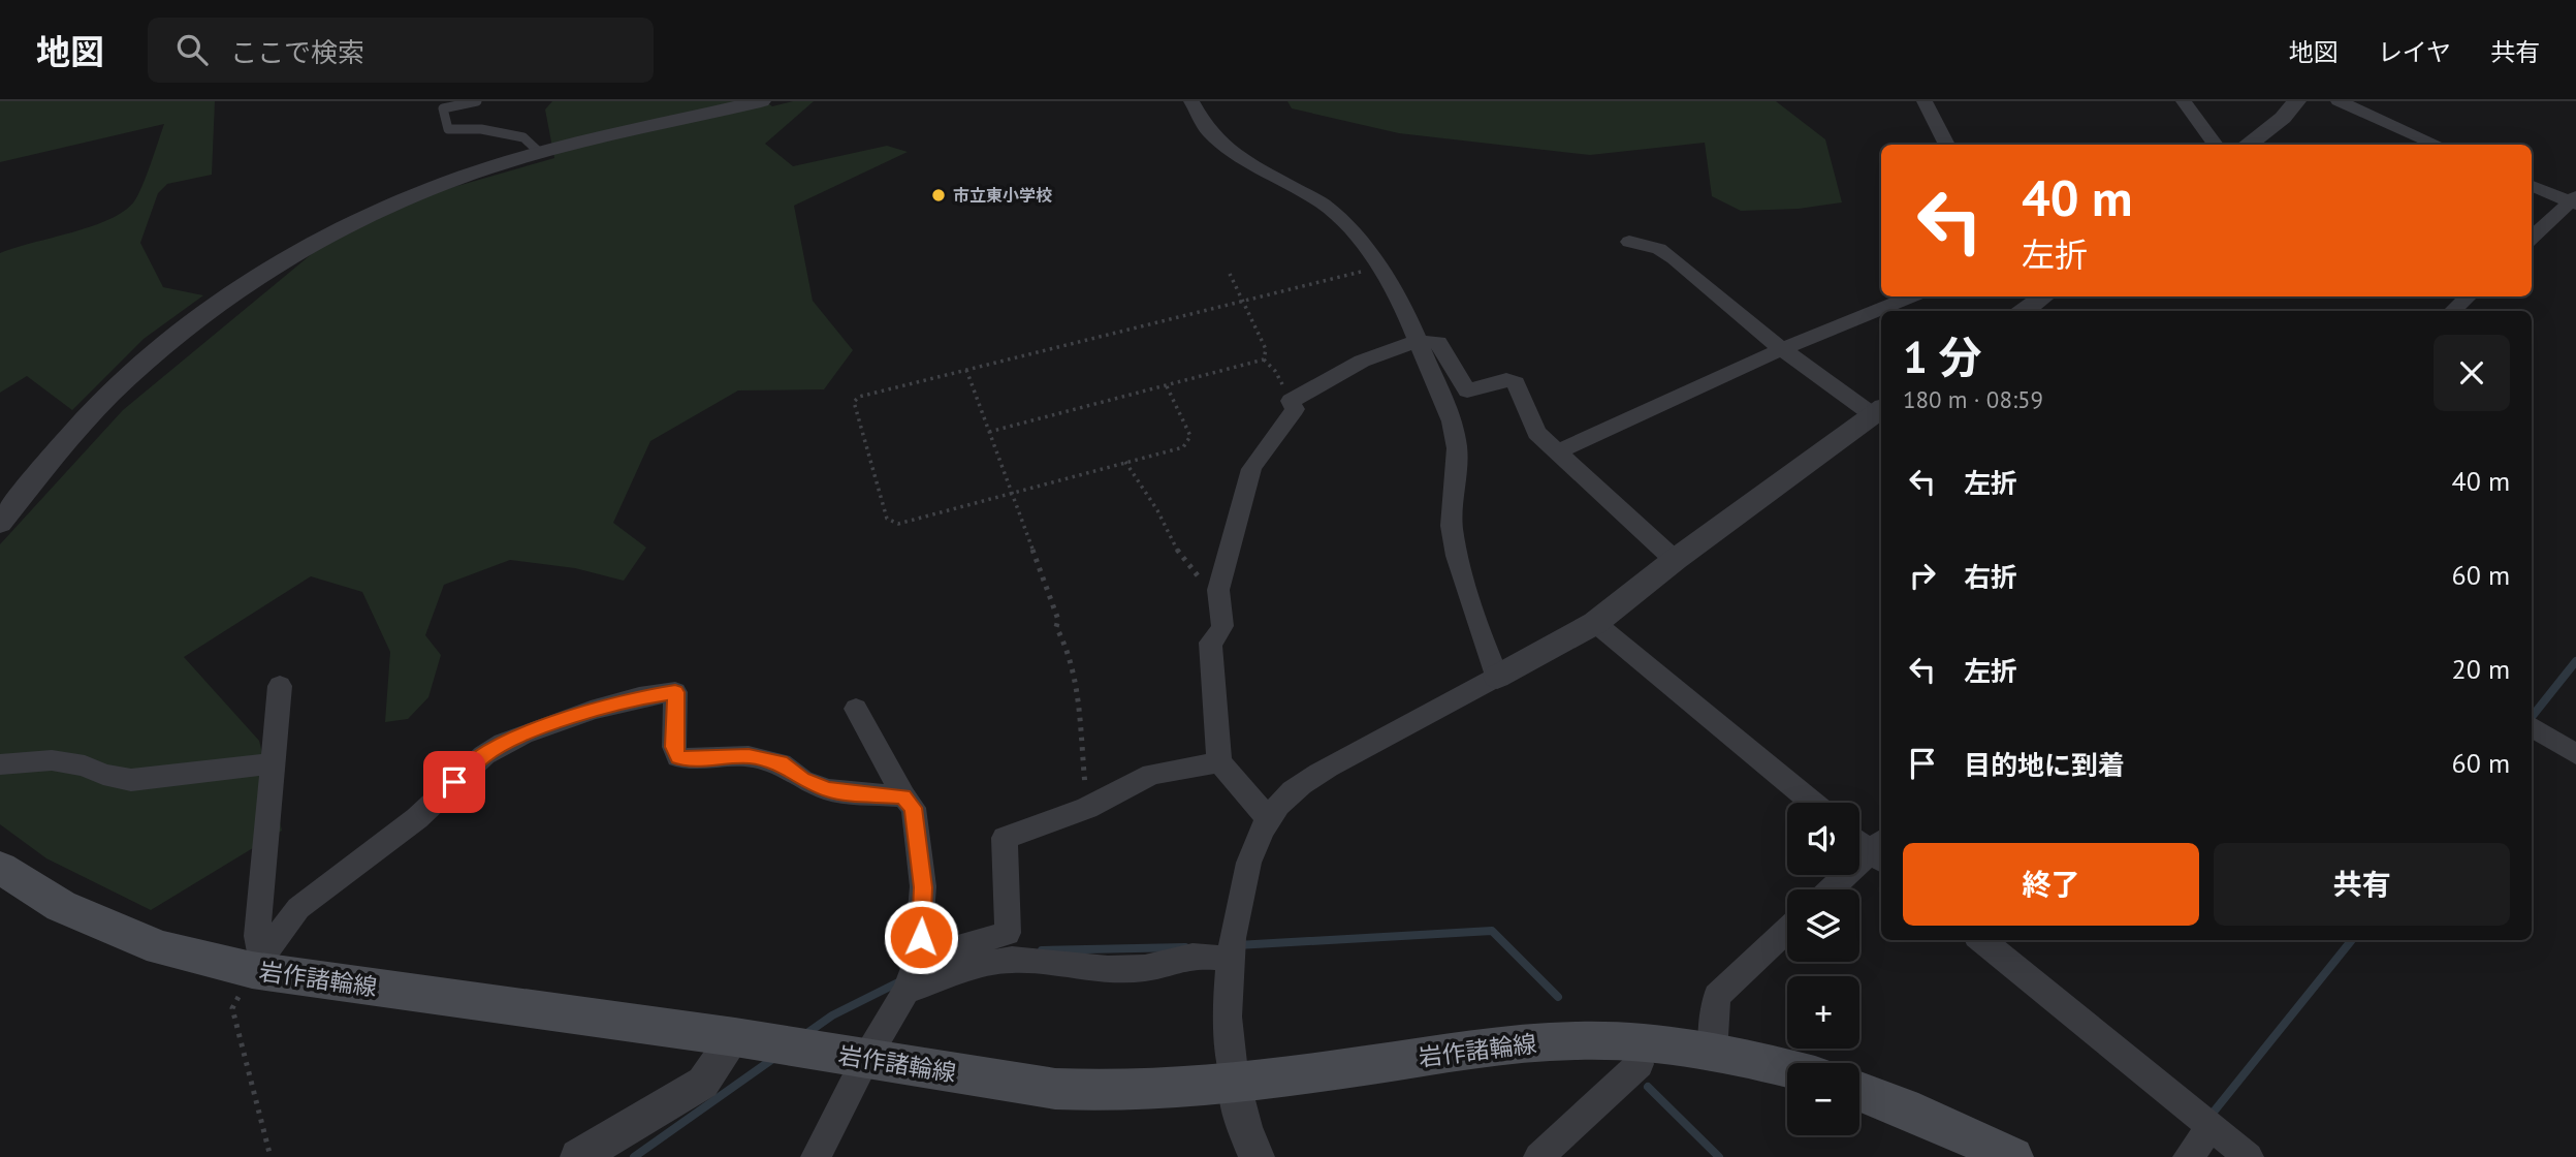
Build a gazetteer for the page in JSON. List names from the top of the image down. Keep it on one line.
{"streets":{"main road":["岩作諸輪線"]},"places":["市立東小学校"],"page":{"header":"地図","search":"ここで検索","nav":["地図","レイヤ","共有"],"turn":["40 m","左折"],"heading":["1 分","180 m · 08:59"],"list":[{"name":"左折","value":"40 m"},{"name":"右折","value":"60 m"},{"name":"左折","value":"20 m"},{"name":"目的地に到着","value":"60 m"}],"map_buttons":["+","−"],"buttons":["終了","共有"]}}
